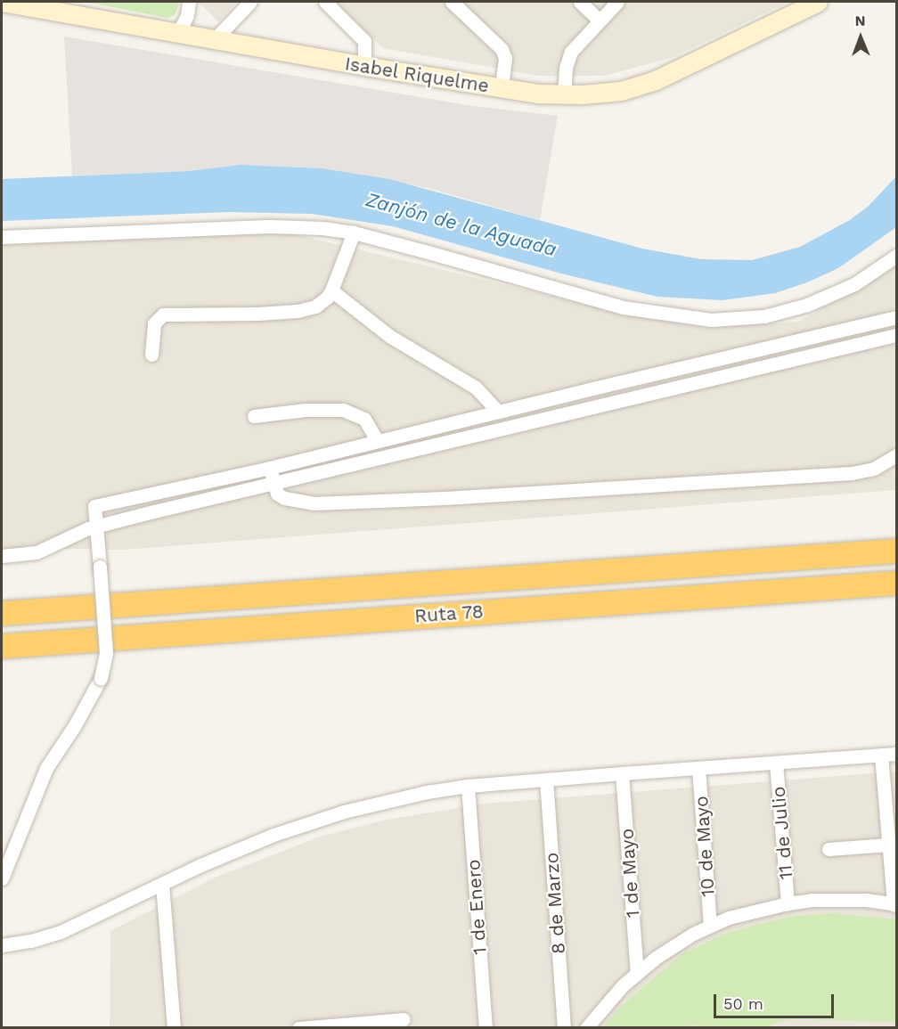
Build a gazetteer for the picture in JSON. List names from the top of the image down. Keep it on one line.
{"streets":{"highway":["Ruta 78"],"street":["Isabel Riquelme","11 de Julio","10 de Mayo","1 de Mayo","8 de Marzo","1 de Enero"]},"water":["Zanjón de la Aguada"],"scale_bar":"50 m","north":"top"}
